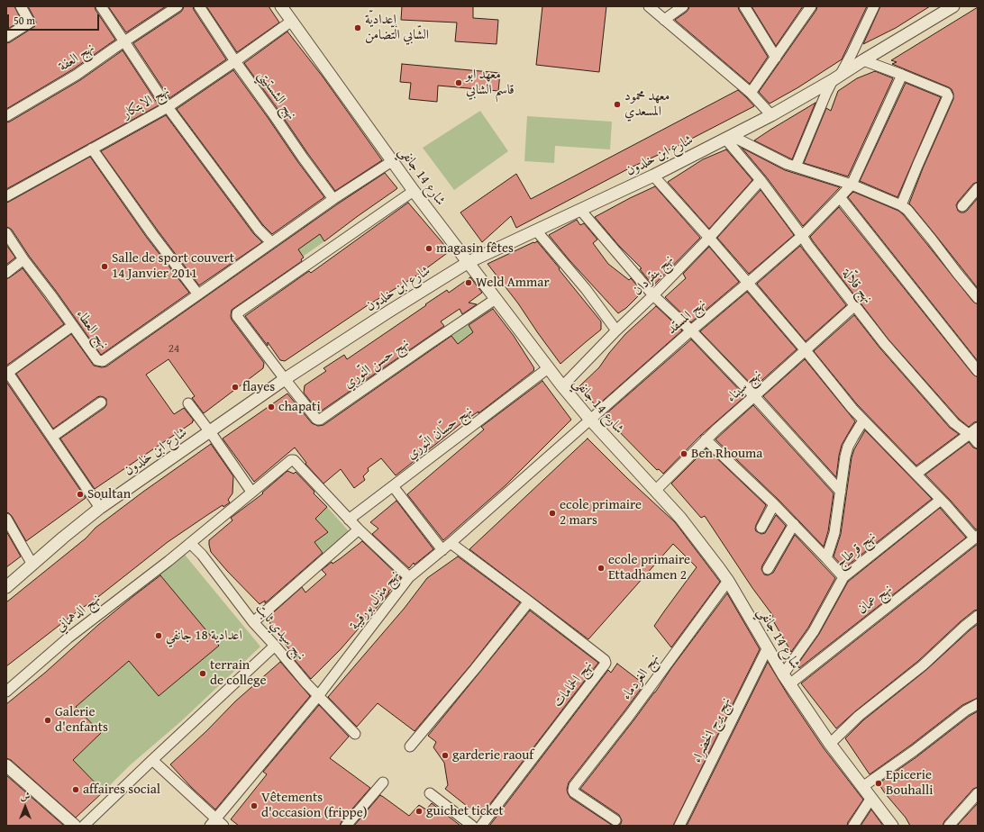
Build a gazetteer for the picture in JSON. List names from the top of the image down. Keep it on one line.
{"streets":{"street":["نهج العفة","نهج الشستيتي","نهج الابتكار","شارع ابن خلدون","شارع 14 جانفي","نهج بنقردان","نهج قلاّلة","نهج المسقد","نهج العطاء","نهج حسن النّوري","نهج سيناء","نهج حسّان النّوري","نهج قرطاج","نهج عمان","نهج منزل بورقيبة","نهج الدهماني","نهج سيدي ثابت","نهج الغردماء","نهج الحمامات","نهج برج الخضراء"]},"crossings":[["نهج الشستيتي","نهج الابتكار"],["نهج الشستيتي","نهج العطاء"],["نهج الابتكار","شارع 14 جانفي"],["شارع ابن خلدون","شارع 14 جانفي"],["شارع ابن خلدون","نهج قلاّلة"],["شارع ابن خلدون","نهج حسن النّوري"],["شارع 14 جانفي","نهج بنقردان"],["شارع 14 جانفي","نهج المسقد"],["شارع 14 جانفي","نهج العطاء"],["شارع 14 جانفي","نهج حسن النّوري"],["شارع 14 جانفي","نهج سيناء"],["شارع 14 جانفي","نهج حسّان النّوري"],["شارع 14 جانفي","نهج قرطاج"],["شارع 14 جانفي","نهج عمان"],["شارع 14 جانفي","نهج منزل بورقيبة"],["شارع 14 جانفي","نهج الغردماء"],["شارع 14 جانفي","نهج برج الخضراء"],["نهج بنقردان","نهج قلاّلة"],["نهج قلاّلة","نهج المسقد"],["نهج قلاّلة","نهج سيناء"],["نهج المسقد","نهج منزل بورقيبة"],["نهج حسّان النّوري","نهج الدهماني"],["نهج قرطاج","نهج عمان"],["نهج منزل بورقيبة","نهج سيدي ثابت"],["نهج منزل بورقيبة","نهج الحمامات"],["نهج الدهماني","نهج سيدي ثابت"]],"places":["إعداديّة الشّابي التّضامن","معهد ابو قاسم الشابي","معهد محمود المسعدي","magasin fêtes","Salle de sport couvert 14 Janvier 2011","Weld Ammar","flayes","chapati","Ben Rhouma","Soultan","ecole primaire 2 mars","ecole primaire Ettadhamen 2","اعدادية 18 جانفي","terrain de college","Galerie d'enfants","garderie raouf","Epicerie Bouhalli","affaires social","Vêtements d'occasion (frippe)","guichet ticket"],"house_numbers":["24"],"scale_bar":"50 m","north":"top"}
